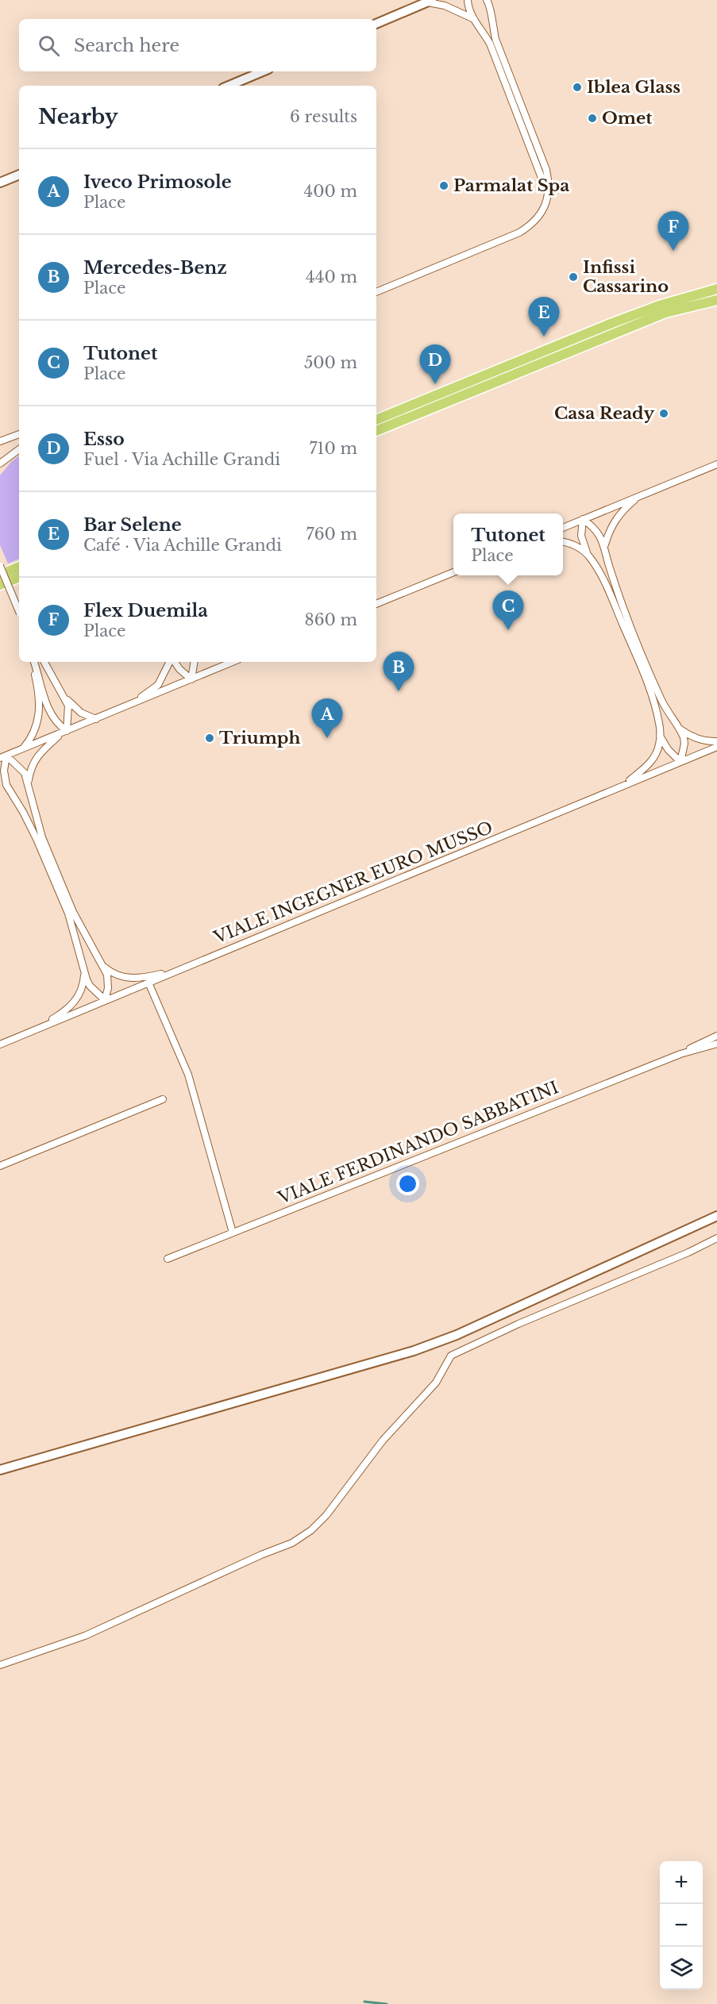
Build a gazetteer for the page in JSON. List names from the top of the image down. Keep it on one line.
{"streets":{"street":["VIALE INGEGNER EURO MUSSO","VIALE FERDINANDO SABBATINI"]},"places":["Iblea Glass","Omet","Parmalat Spa","Infissi Cassarino","Casa Ready","Triumph"],"page":{"search":"Search here","heading":["Nearby","6 results"],"list":[{"mark":"A","name":"Iveco Primosole","note":"Place","value":"400 m"},{"mark":"B","name":"Mercedes-Benz","note":"Place","value":"440 m"},{"mark":"C","name":"Tutonet","note":"Place","value":"500 m"},{"mark":"D","name":"Esso","note":"Fuel · Via Achille Grandi","value":"710 m"},{"mark":"E","name":"Bar Selene","note":"Café · Via Achille Grandi","value":"760 m"},{"mark":"F","name":"Flex Duemila","note":"Place","value":"860 m"}],"pins":["F","E","D","C","B","A"],"popup":["Tutonet","Place"],"map_buttons":["+","−"]}}
